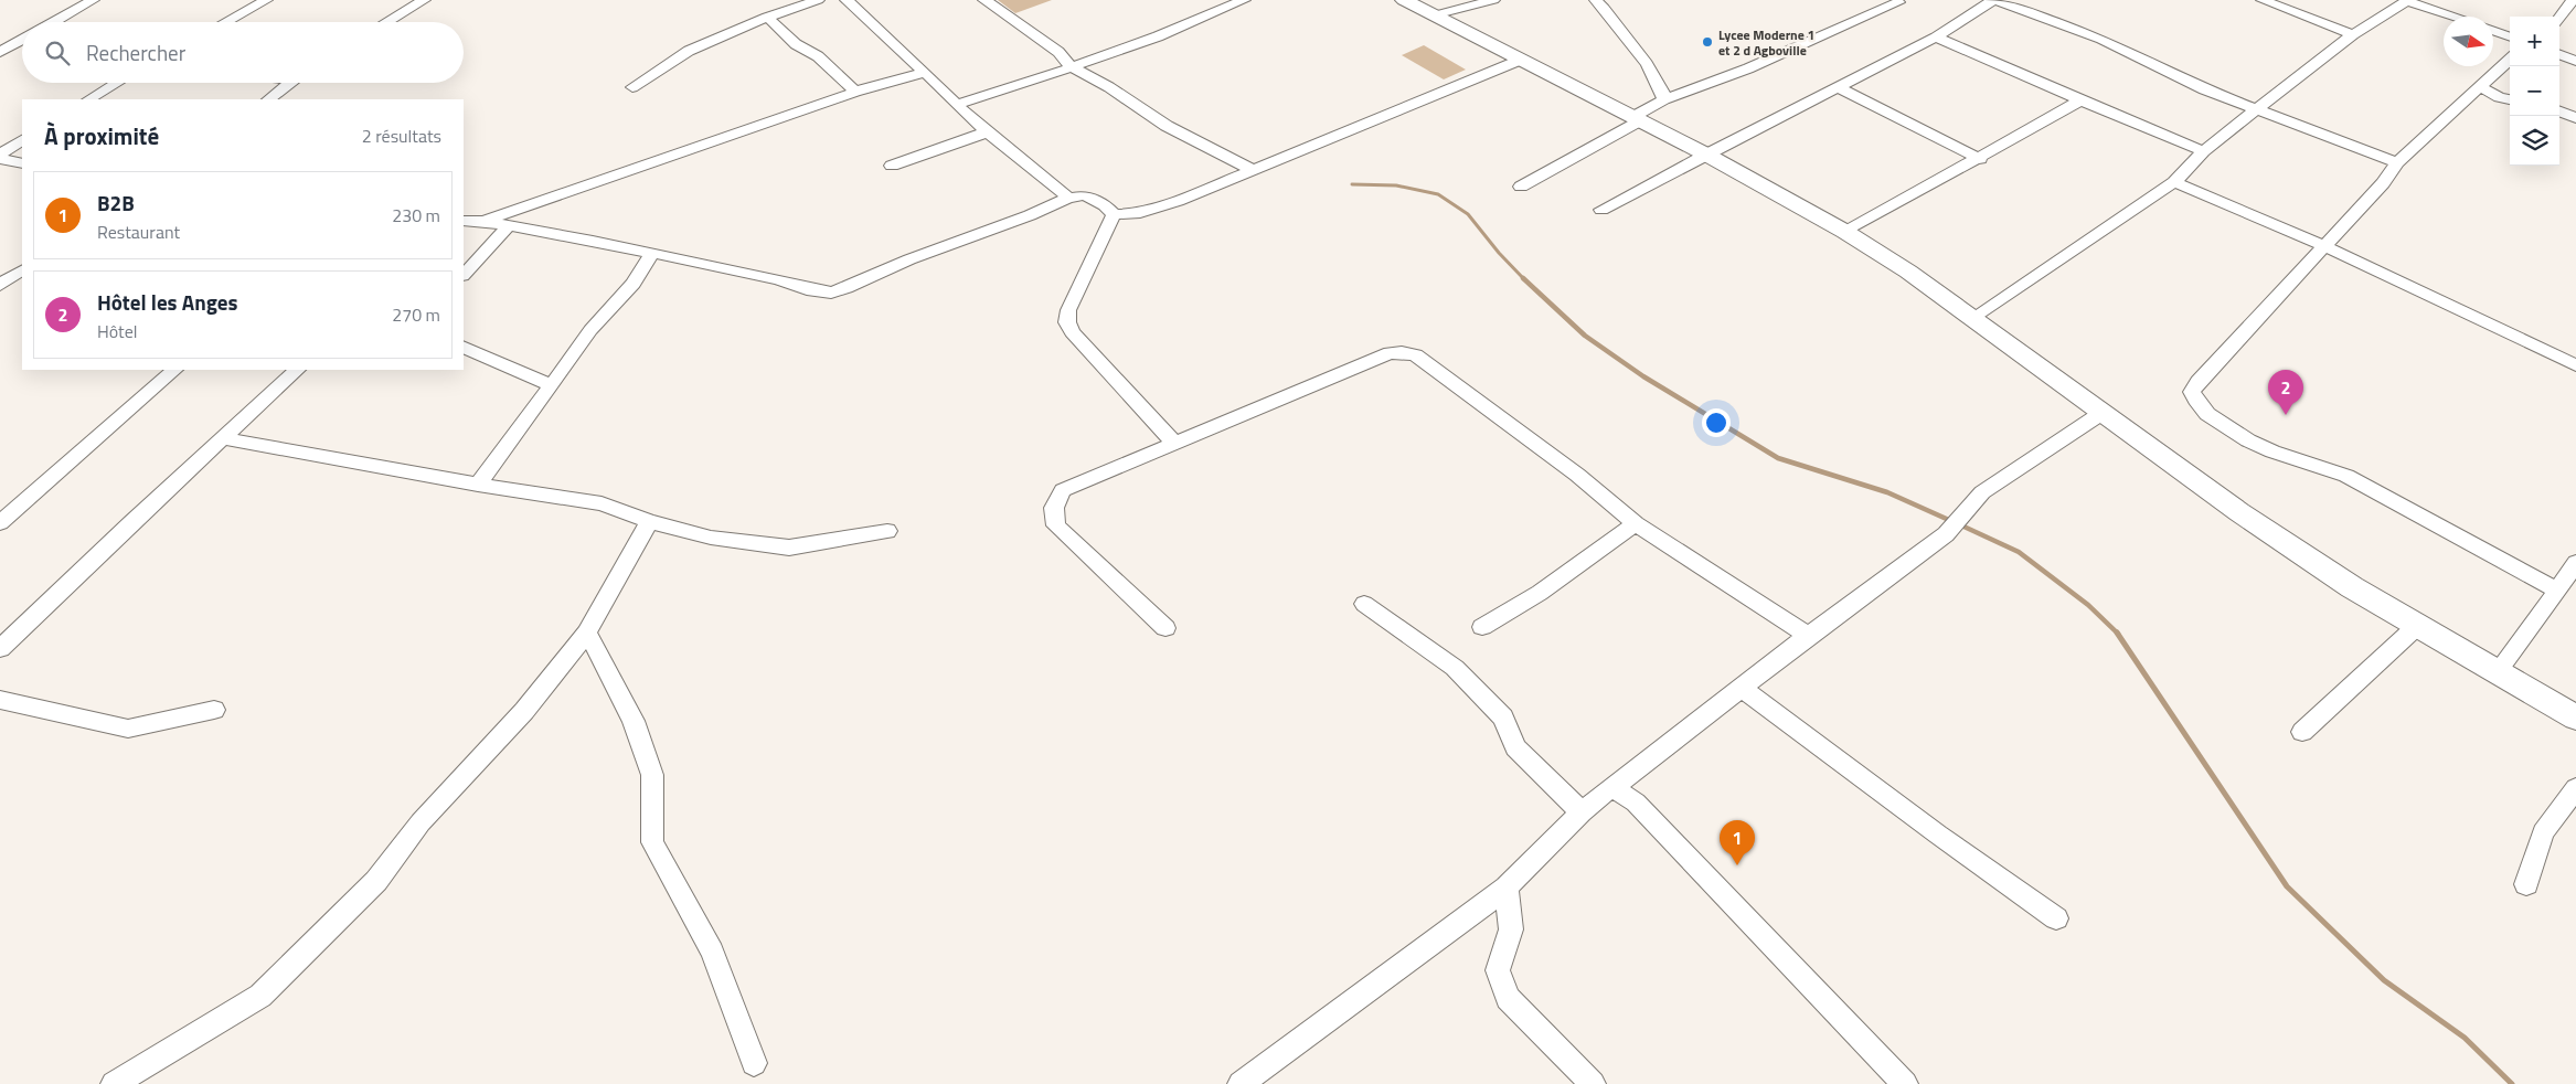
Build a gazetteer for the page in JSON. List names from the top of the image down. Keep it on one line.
{"places":["Lycee Moderne 1 et 2 d Agboville"],"north":"right","page":{"map_buttons":["+","−"],"search":"Rechercher","heading":["À proximité","2 résultats"],"list":[{"mark":"1","name":"B2B","note":"Restaurant","value":"230 m"},{"mark":"2","name":"Hôtel les Anges","note":"Hôtel","value":"270 m"}],"pins":["2","1"]}}
